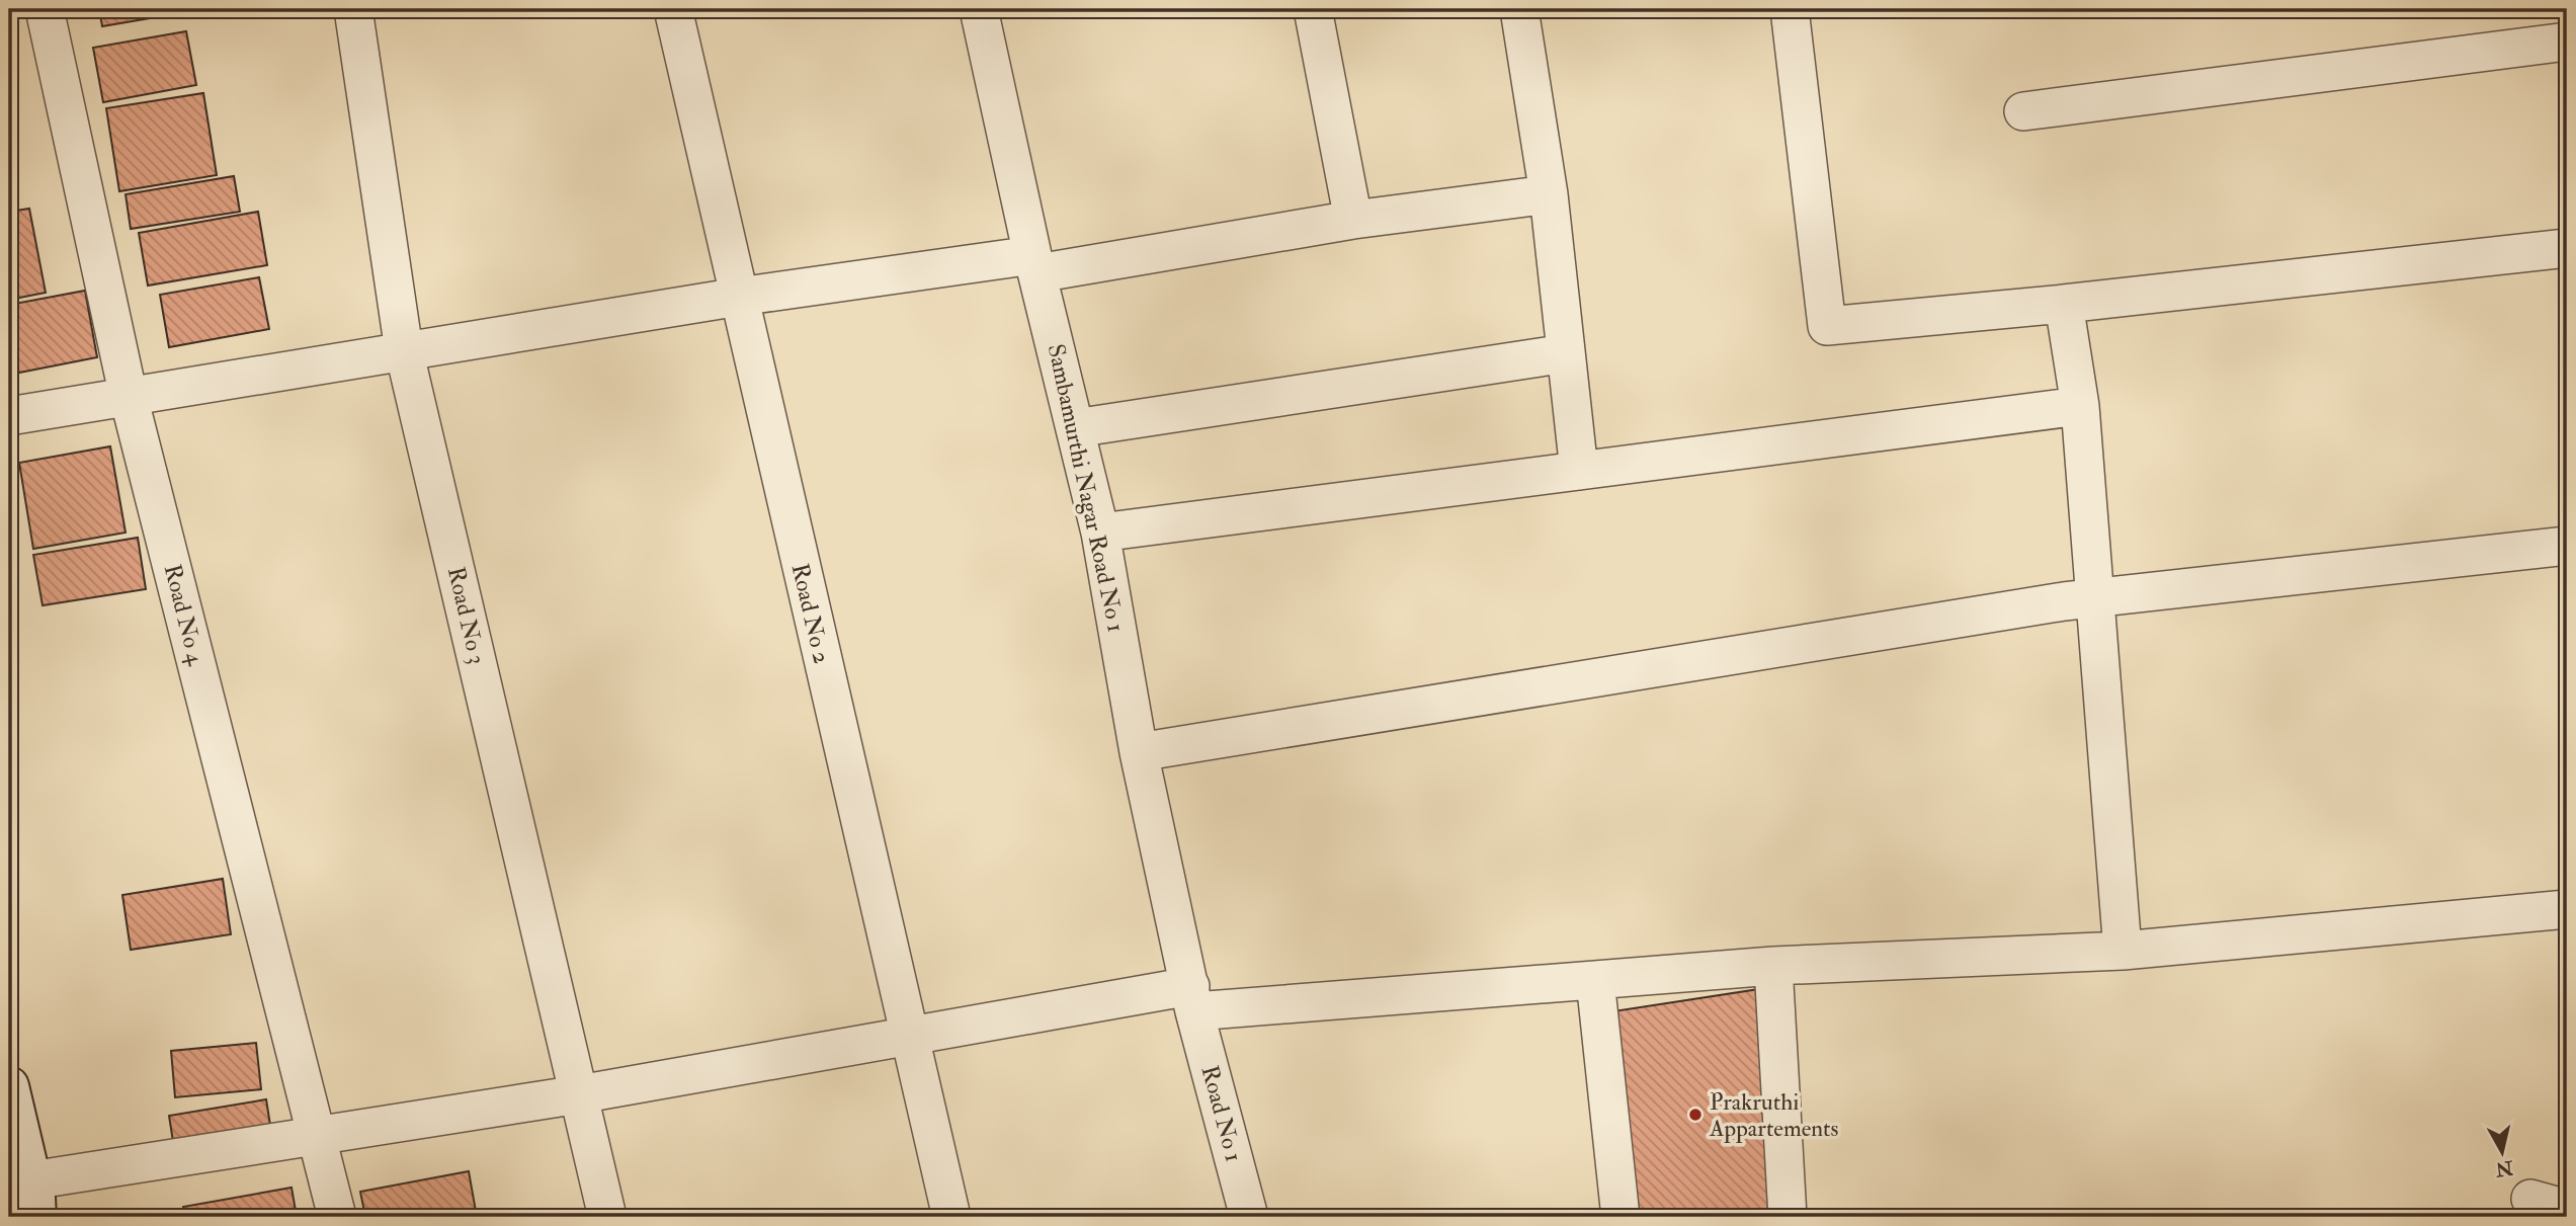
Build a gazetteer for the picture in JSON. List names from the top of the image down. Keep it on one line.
{"streets":{"street":["Sambamurthi Nagar Road No 1","Road No 2","Road No 4","Road No 3","Road No 1"]},"crossings":[["Sambamurthi Nagar Road No 1","Road No 1"]],"places":["Prakruthi Appartements"],"north":"bottom"}
